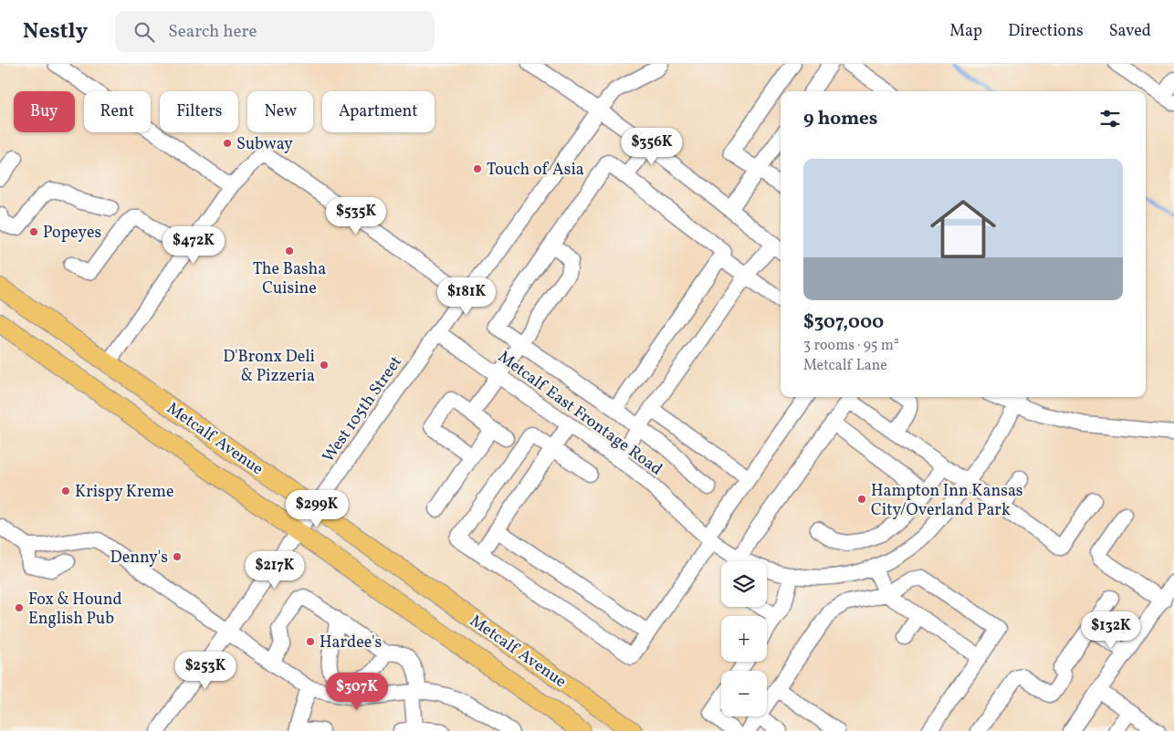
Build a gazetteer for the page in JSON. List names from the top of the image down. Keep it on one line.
{"streets":{"main road":["Metcalf Avenue"],"street":["West 105th Street","Metcalf East Frontage Road"]},"crossings":[["West 105th Street","Metcalf East Frontage Road"],["West 105th Street","Metcalf Avenue"]],"places":["Subway","Touch of Asia","Popeyes","The Basha Cuisine","D'Bronx Deli & Pizzeria","Krispy Kreme","Hampton Inn Kansas City/Overland Park","Denny's","Fox & Hound English Pub","Hardee's"],"page":{"header":"Nestly","search":"Search here","nav":["Map","Directions","Saved"],"chip":["Buy","Rent","Filters","New","Apartment"],"heading":"9 homes","price":["$356K","$535K","$472K","$181K","$299K","$217K","$132K","$253K","$307K"],"list":[{"name":"$307,000","note":"3 rooms · 95 m² · Metcalf Lane"}],"map_buttons":["+","−"]}}
